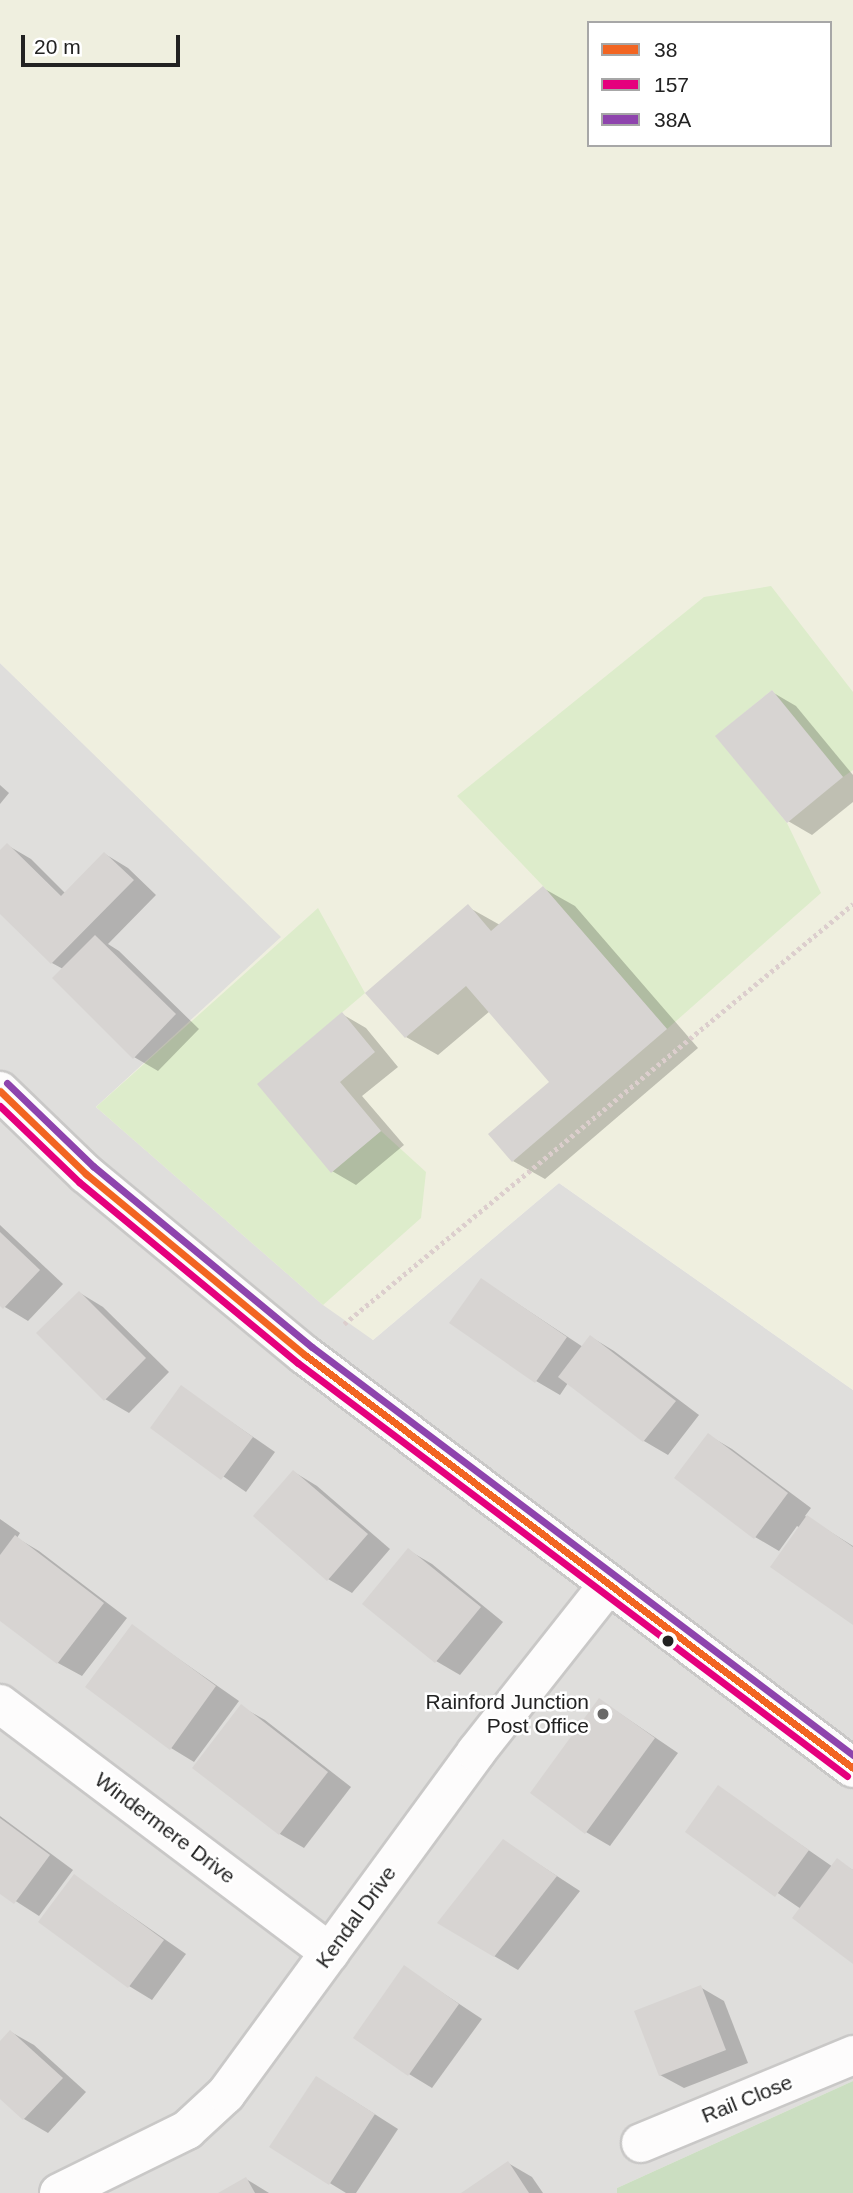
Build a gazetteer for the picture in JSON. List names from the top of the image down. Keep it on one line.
{"streets":{"street":["Windermere Drive","Kendal Drive","Rail Close"]},"crossings":[["Windermere Drive","Kendal Drive"]],"places":["Rainford Junction Post Office"],"lines":["transit line 38A","transit line 38","transit line 157"],"legend":["38","157","38A"],"scale_bar":"20 m"}
